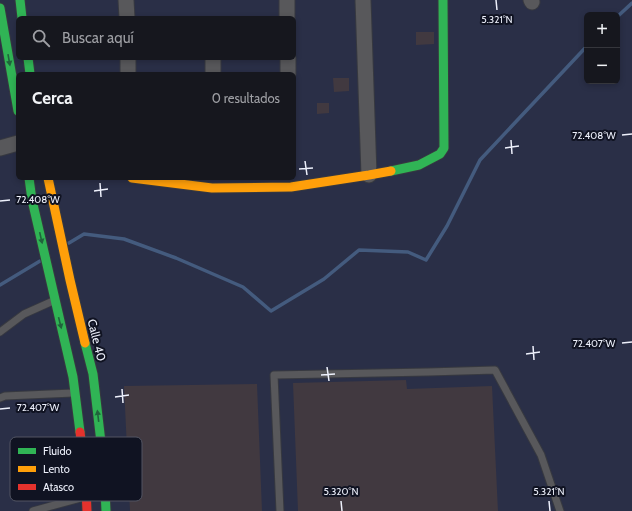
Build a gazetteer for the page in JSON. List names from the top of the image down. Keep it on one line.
{"streets":{"main road":["Calle 40"]},"legend":["Fluido","Lento","Atasco"],"page":{"map_buttons":["+","−"],"search":"Buscar aquí","heading":["Cerca","0 resultados"]},"coordinates":["5.321°N","72.408°W","72.407°W","5.320°N"]}
